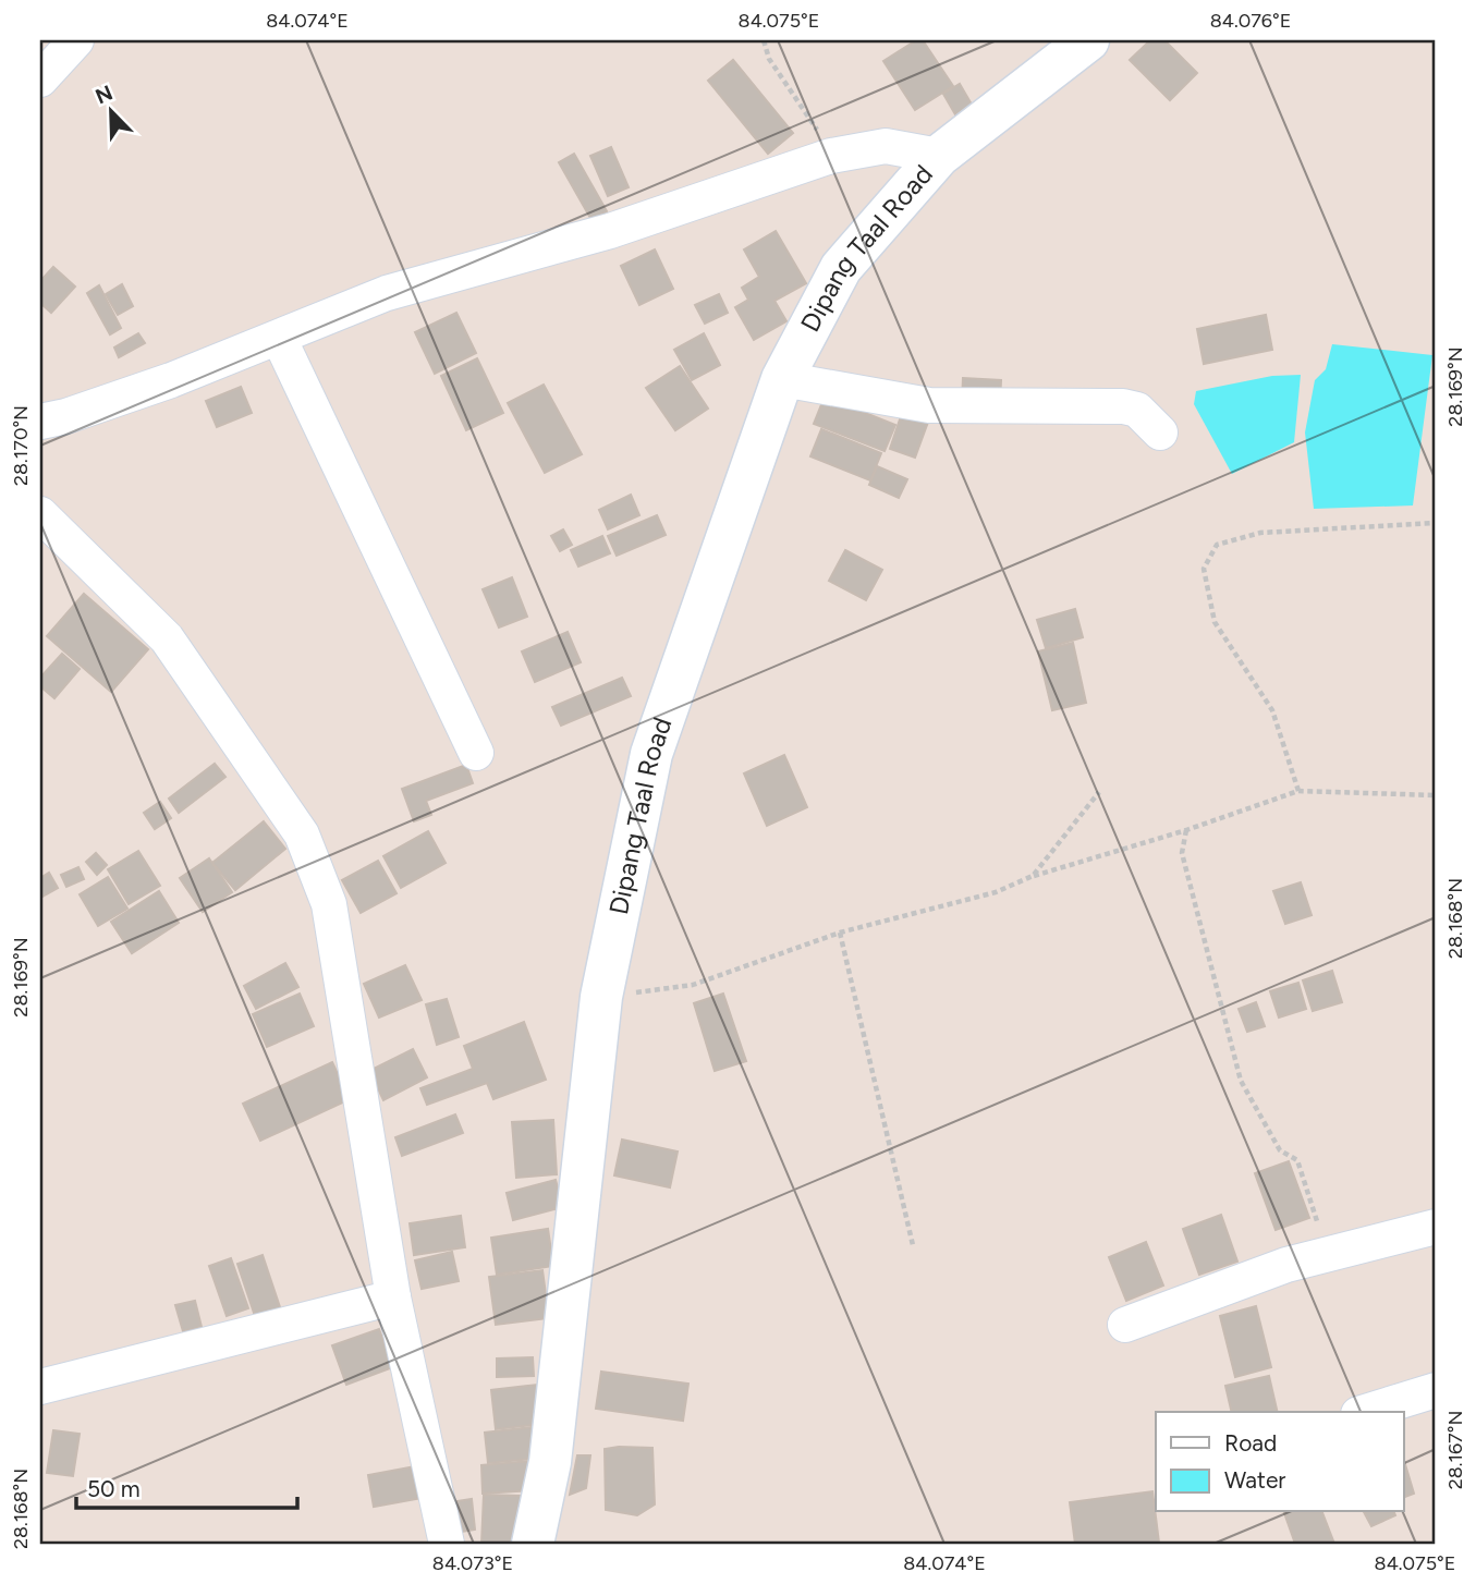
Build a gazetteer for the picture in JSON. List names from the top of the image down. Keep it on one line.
{"streets":{"main road":["Dipang Taal Road"]},"legend":["Road","Water"],"scale_bar":"50 m","north":"top left","coordinates":["84.074°E","84.075°E","84.076°E","28.169°N","28.170°N","28.168°N","28.167°N","84.073°E"]}
